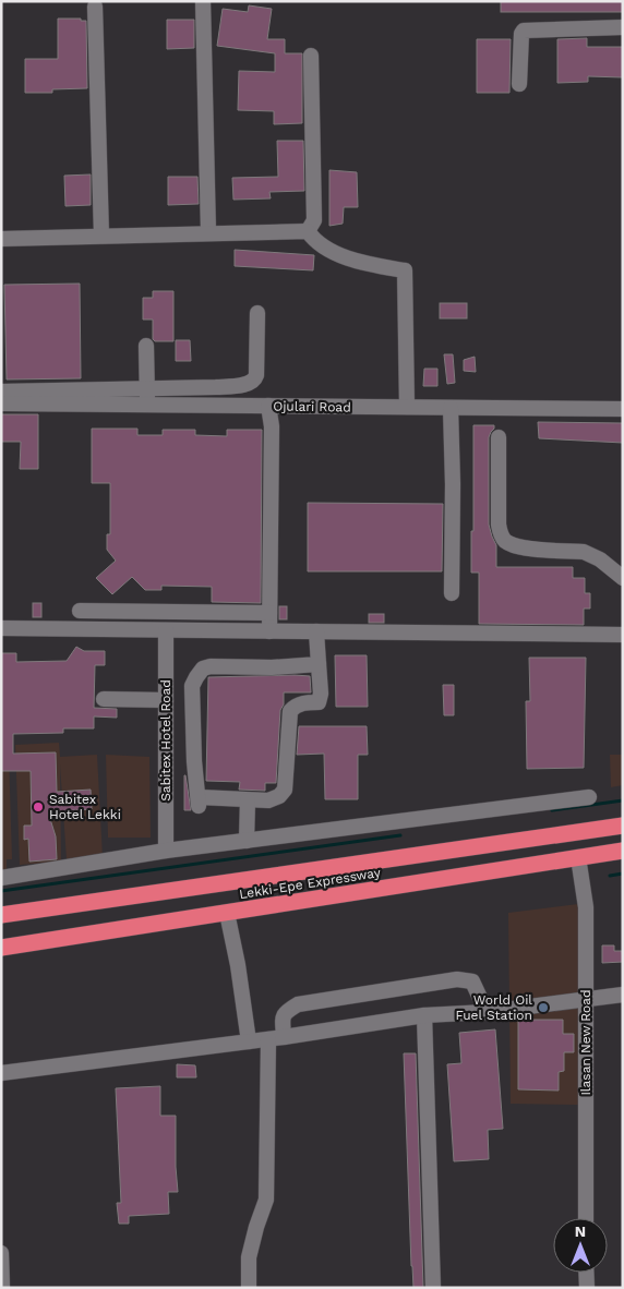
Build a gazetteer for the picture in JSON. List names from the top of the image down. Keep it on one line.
{"streets":{"highway":["Lekki-Epe Expressway"],"street":["Ojulari Road","Sabitex Hotel Road","Ilasan New Road"]},"crossings":[["Lekki-Epe Expressway","Ilasan New Road"]],"places":["Sabitex Hotel Lekki","World Oil Fuel Station"],"north":"top"}
